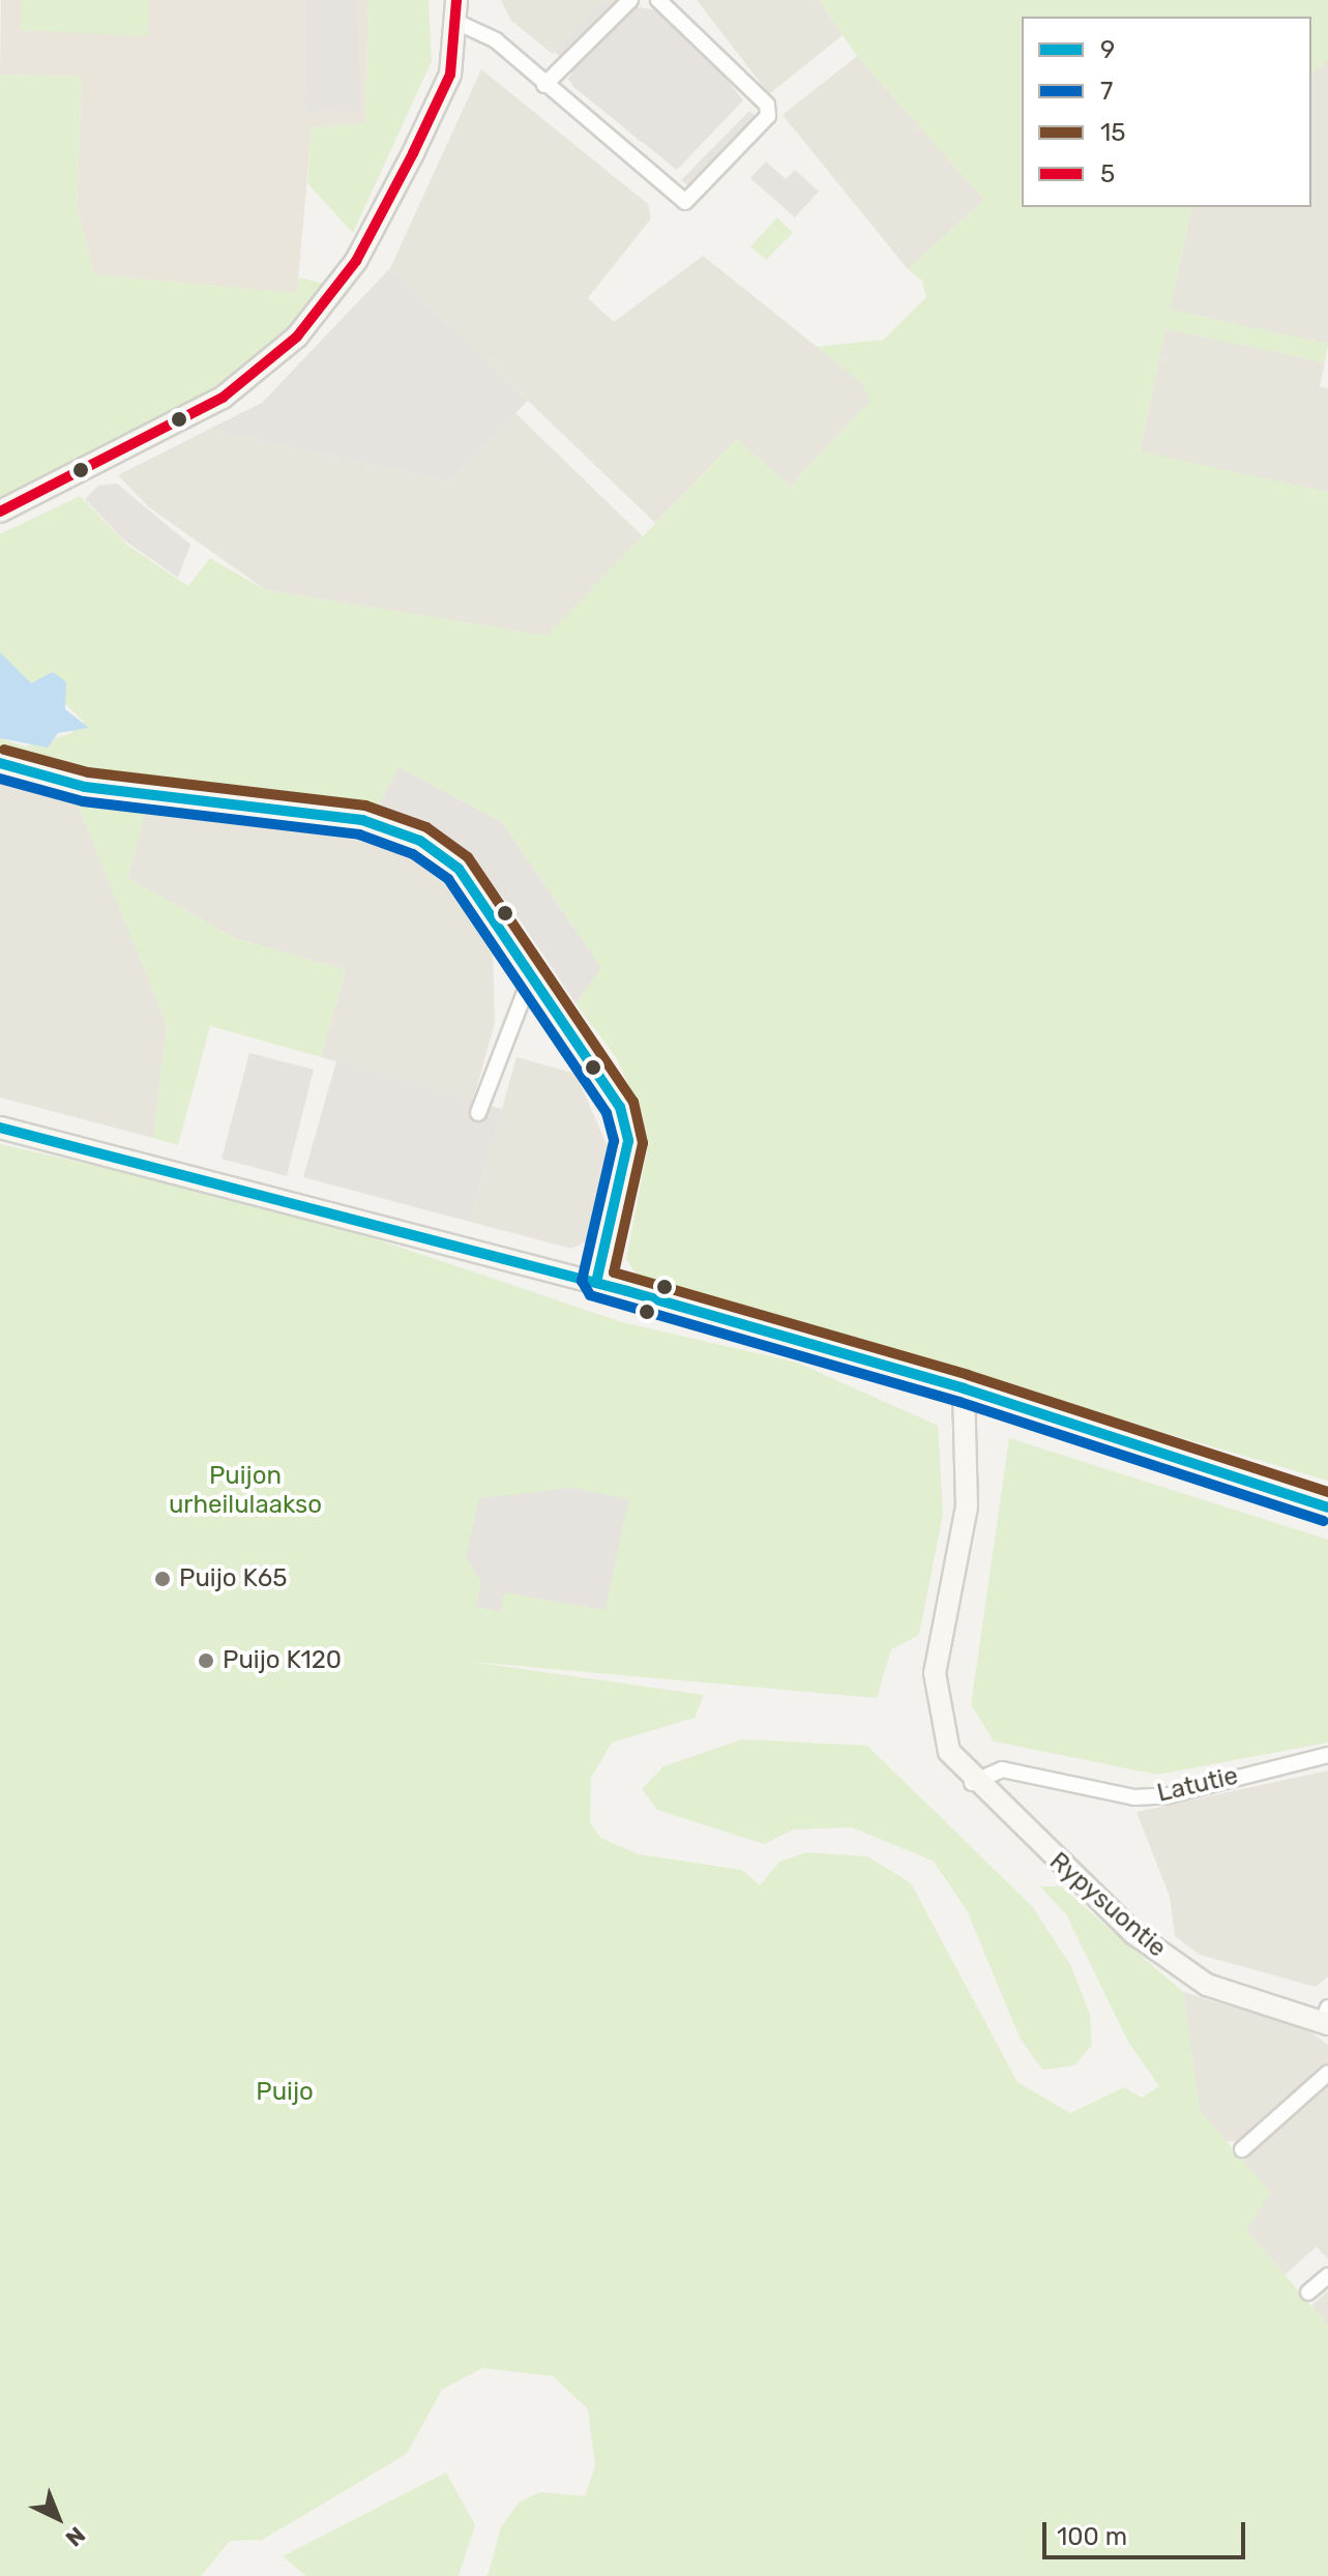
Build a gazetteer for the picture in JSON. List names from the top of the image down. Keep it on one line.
{"streets":{"street":["Latutie","Rypysuontie"]},"crossings":[["Latutie","Rypysuontie"]],"parks":["Puijon urheilulaakso","Puijo"],"places":["Puijo K65","Puijo K120"],"lines":["transit line 5","transit line 15","transit line 9","transit line 7"],"legend":["9","7","15","5"],"scale_bar":"100 m","north":"bottom right"}
